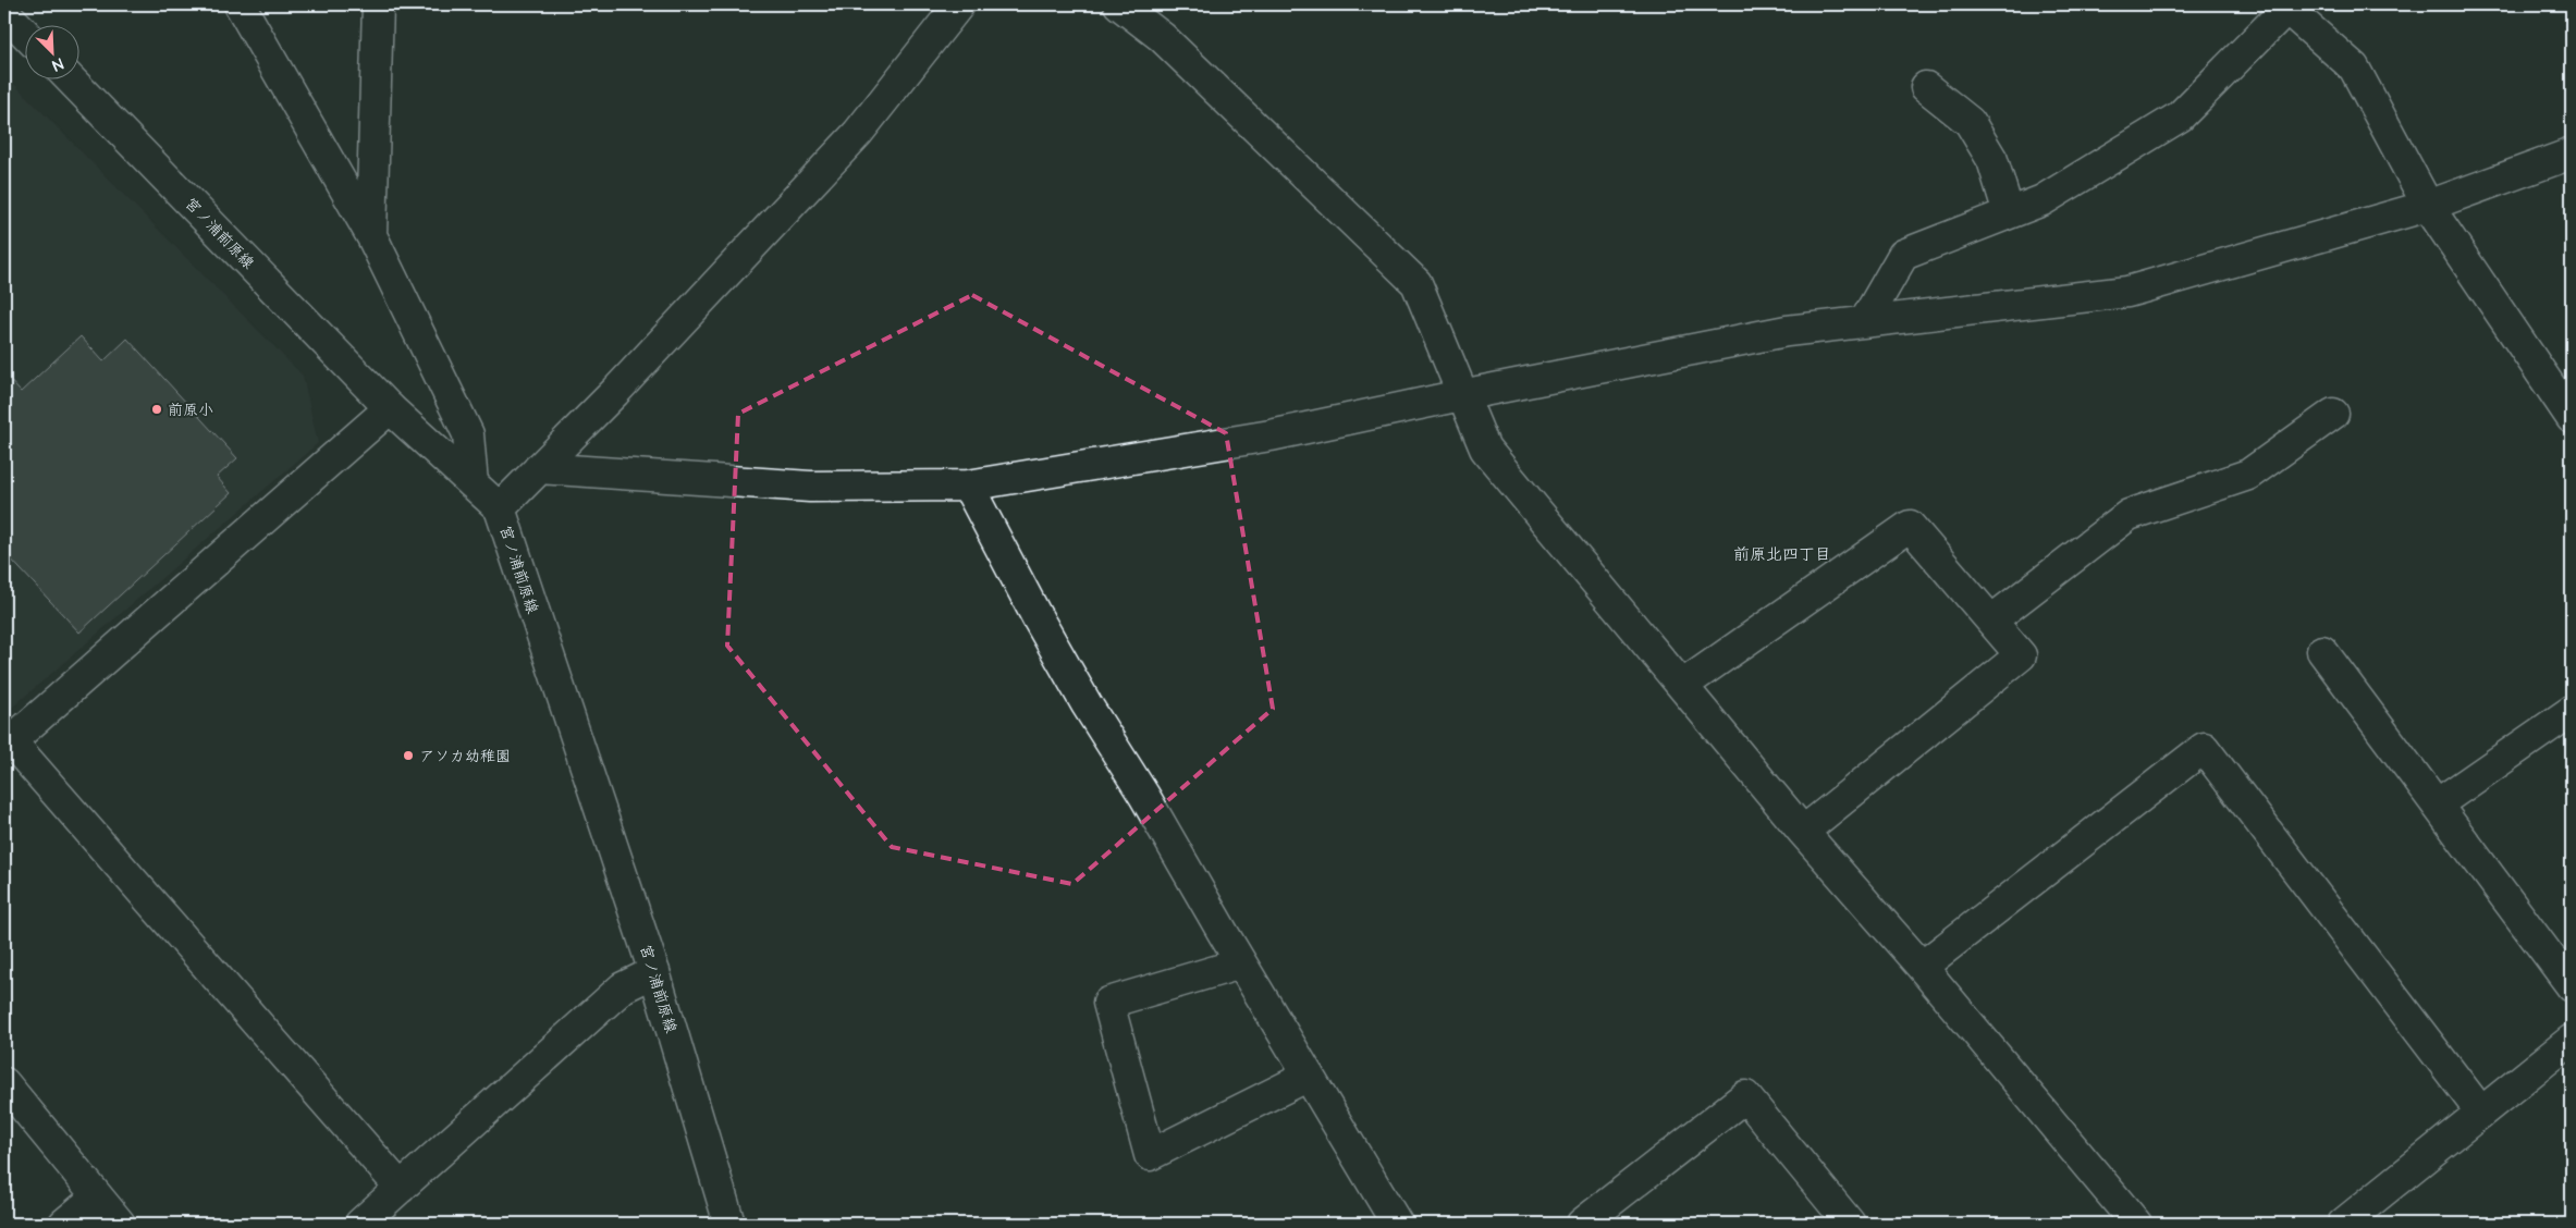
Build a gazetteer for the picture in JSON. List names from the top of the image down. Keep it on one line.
{"streets":{"street":["宮ノ浦前原線"]},"districts":["前原北四丁目"],"places":["前原小","アソカ幼稚園"],"north":"bottom right"}
